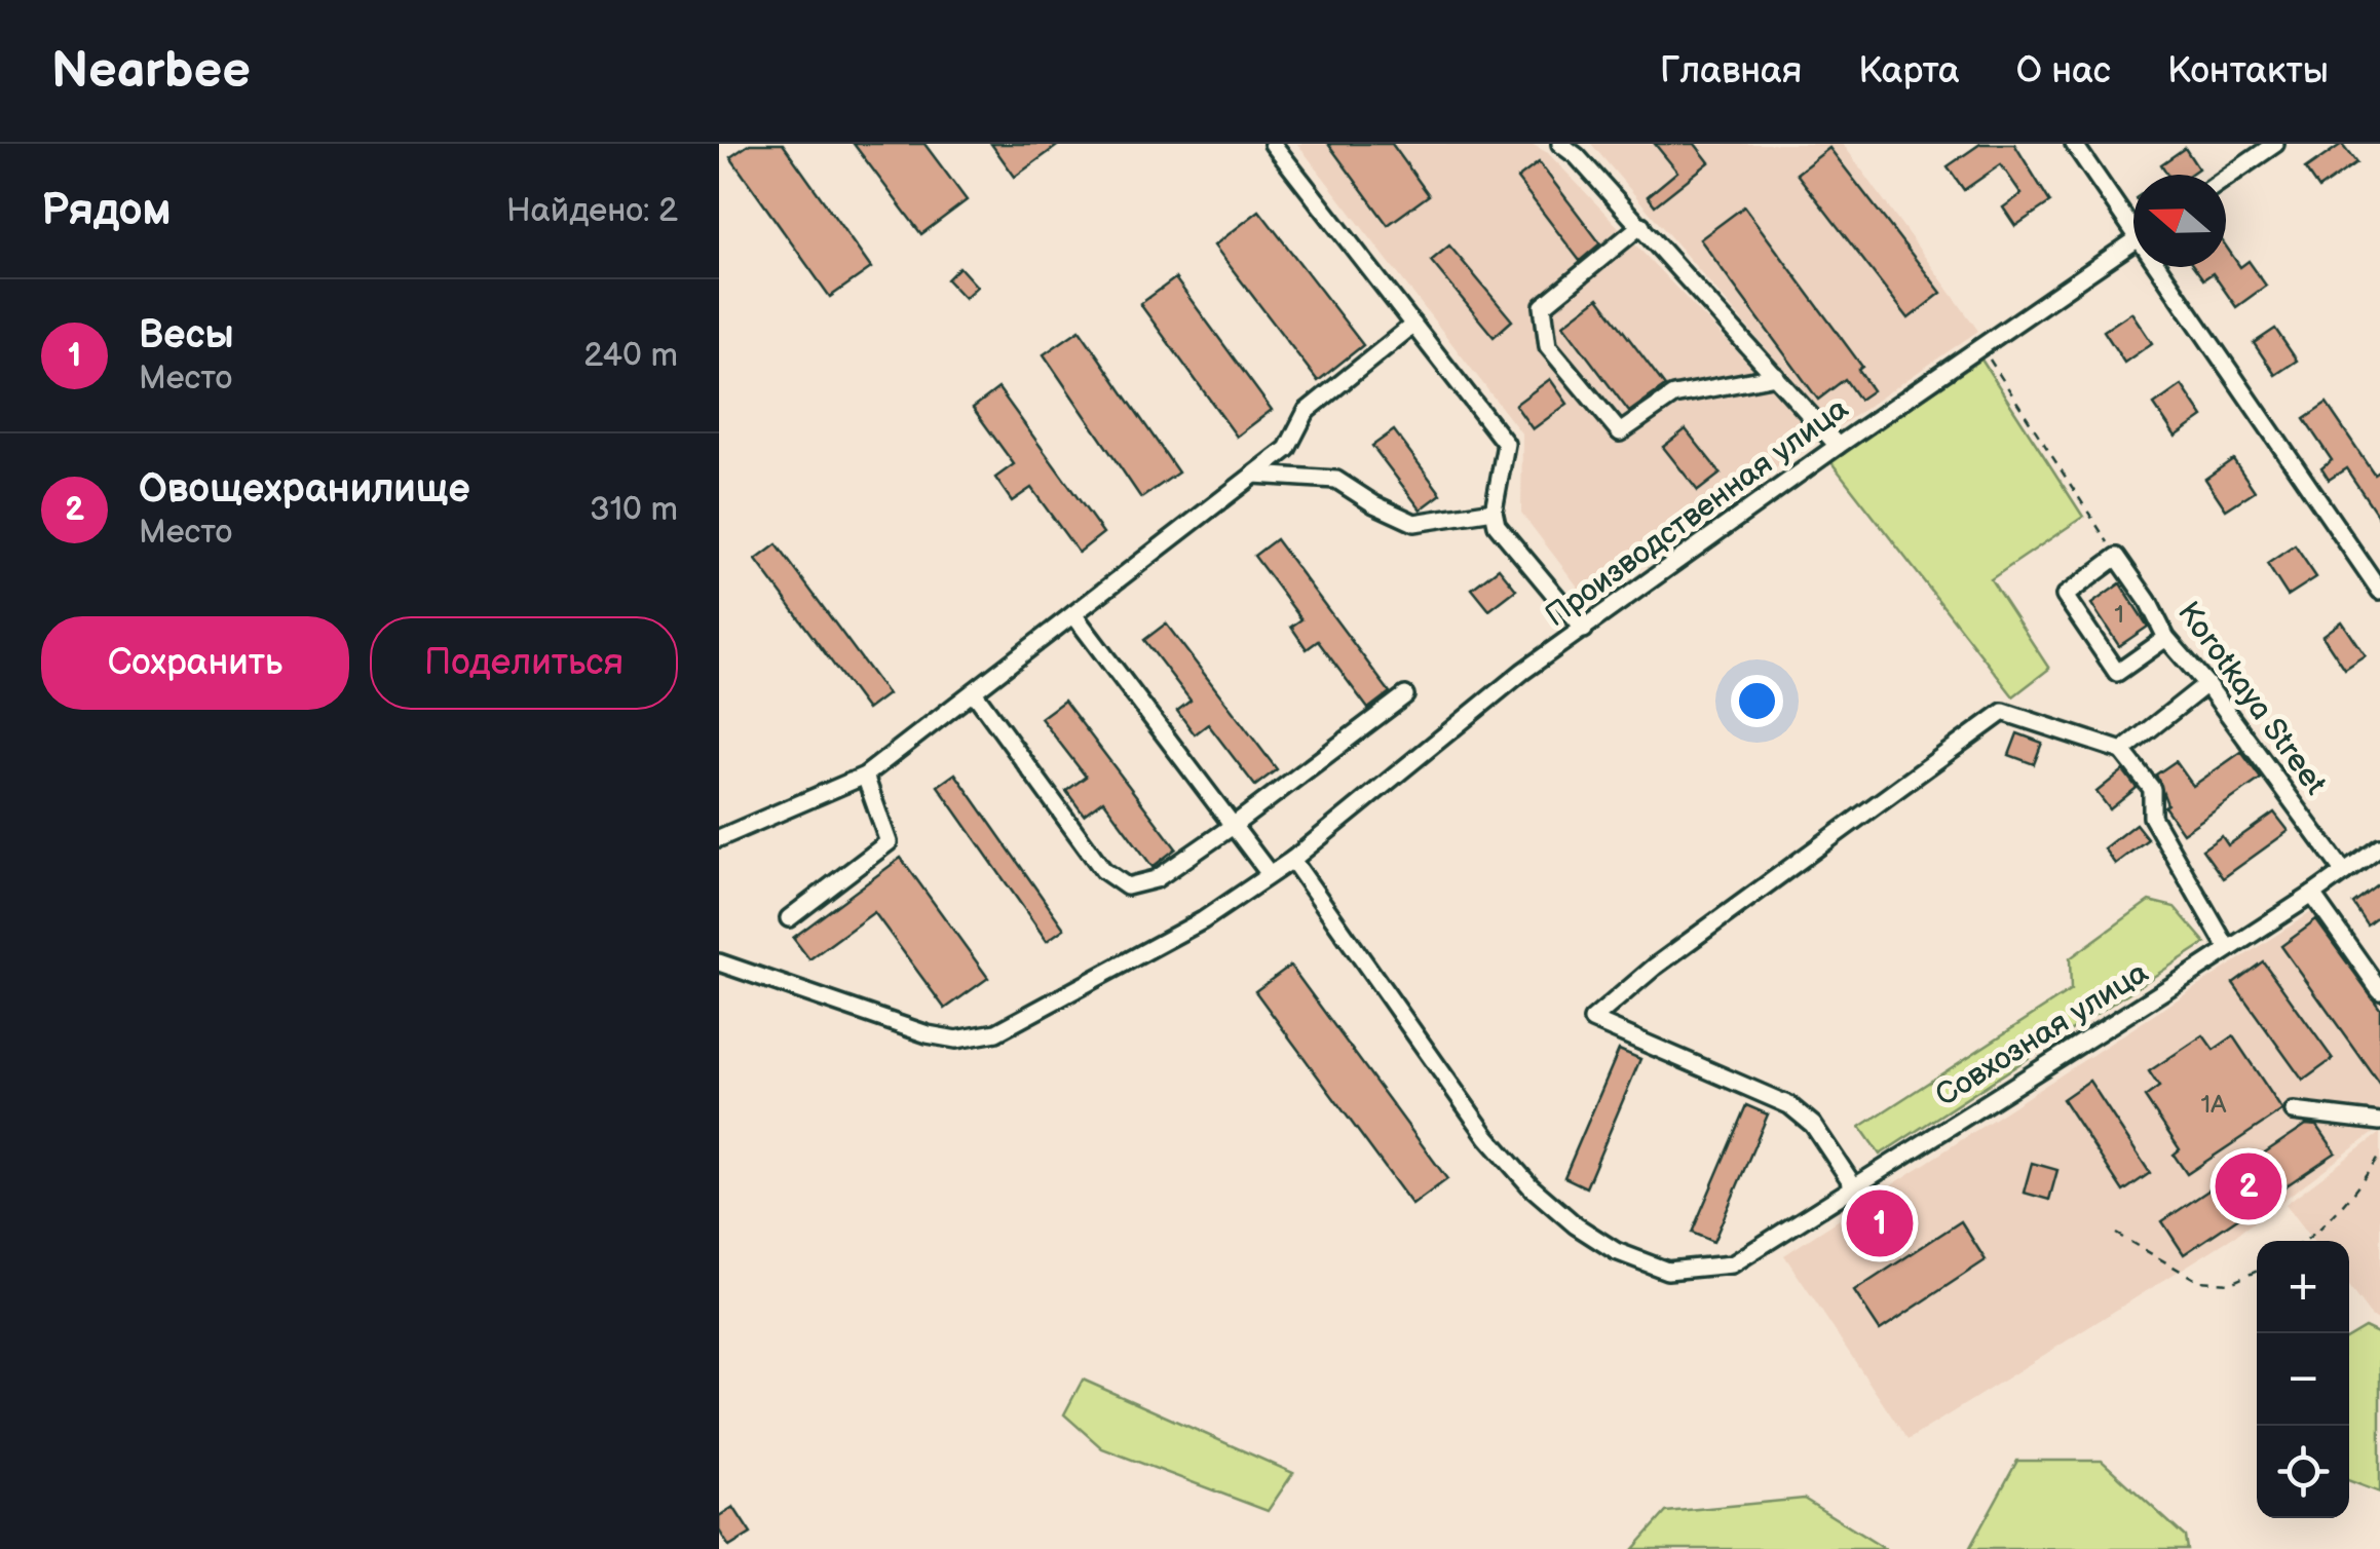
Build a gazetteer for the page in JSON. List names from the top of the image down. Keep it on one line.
{"streets":{"street":["Производственная улица","Korotkaya Street","Совхозная улица"]},"crossings":[["Производственная улица","Совхозная улица"],["Korotkaya Street","Совхозная улица"]],"house_numbers":["1","1А"],"north":"left","page":{"header":"Nearbee","nav":["Главная","Карта","О нас","Контакты"],"heading":["Рядом","Найдено: 2"],"list":[{"mark":"1","name":"Весы","note":"Место","value":"240 m"},{"mark":"2","name":"Овощехранилище","note":"Место","value":"310 m"}],"buttons":["Сохранить","Поделиться"],"pins":["2","1"],"map_buttons":["+","−"]}}
